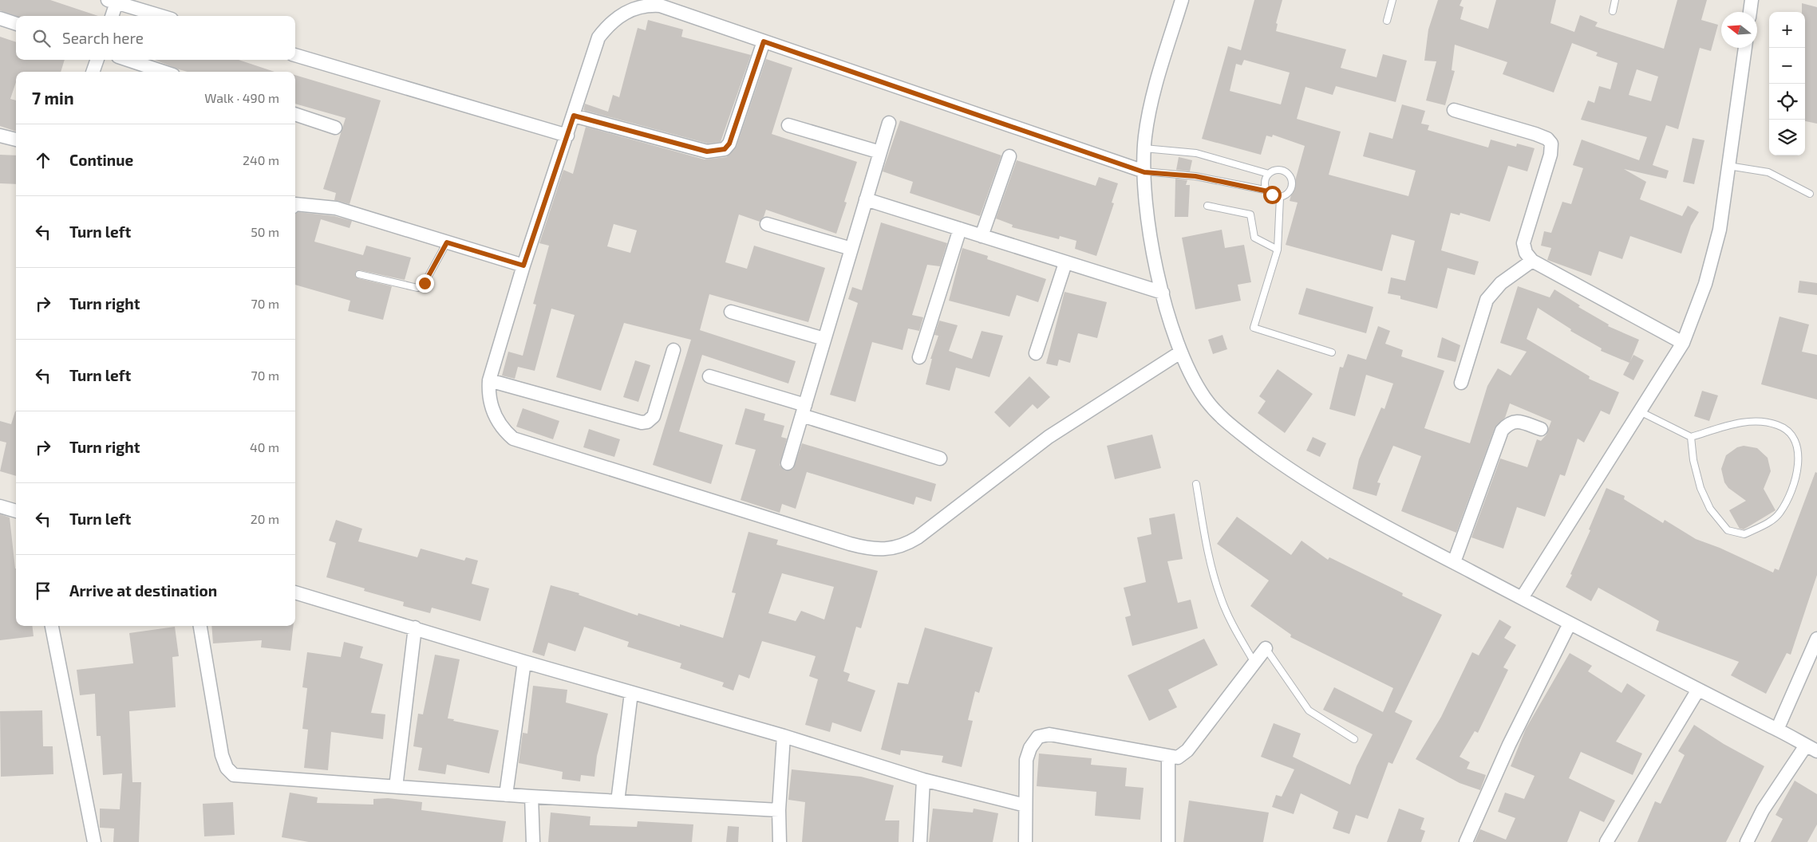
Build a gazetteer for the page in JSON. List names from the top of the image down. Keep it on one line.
{"north":"left","page":{"map_buttons":["+","−"],"search":"Search here","heading":["7 min","Walk · 490 m"],"list":[["Continue","240 m"],["Turn left","50 m"],["Turn right","70 m"],["Turn left","70 m"],["Turn right","40 m"],["Turn left","20 m"],"Arrive at destination"]}}
